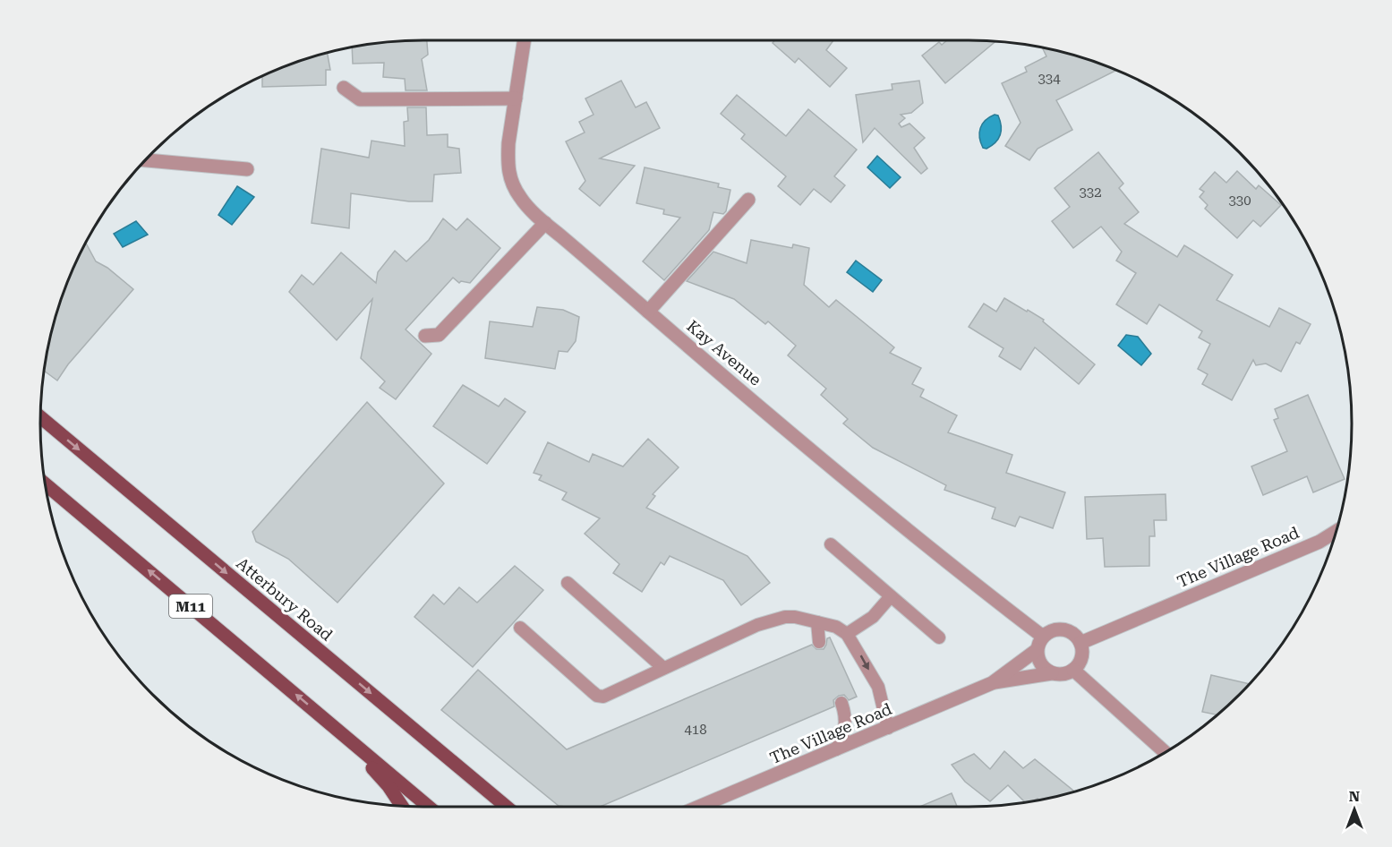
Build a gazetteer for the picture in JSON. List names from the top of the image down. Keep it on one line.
{"streets":{"main road":["Atterbury Road","M11"],"street":["Kay Avenue","The Village Road"]},"crossings":[["Kay Avenue","The Village Road"]],"house_numbers":["334","332","330","418"],"north":"top"}
